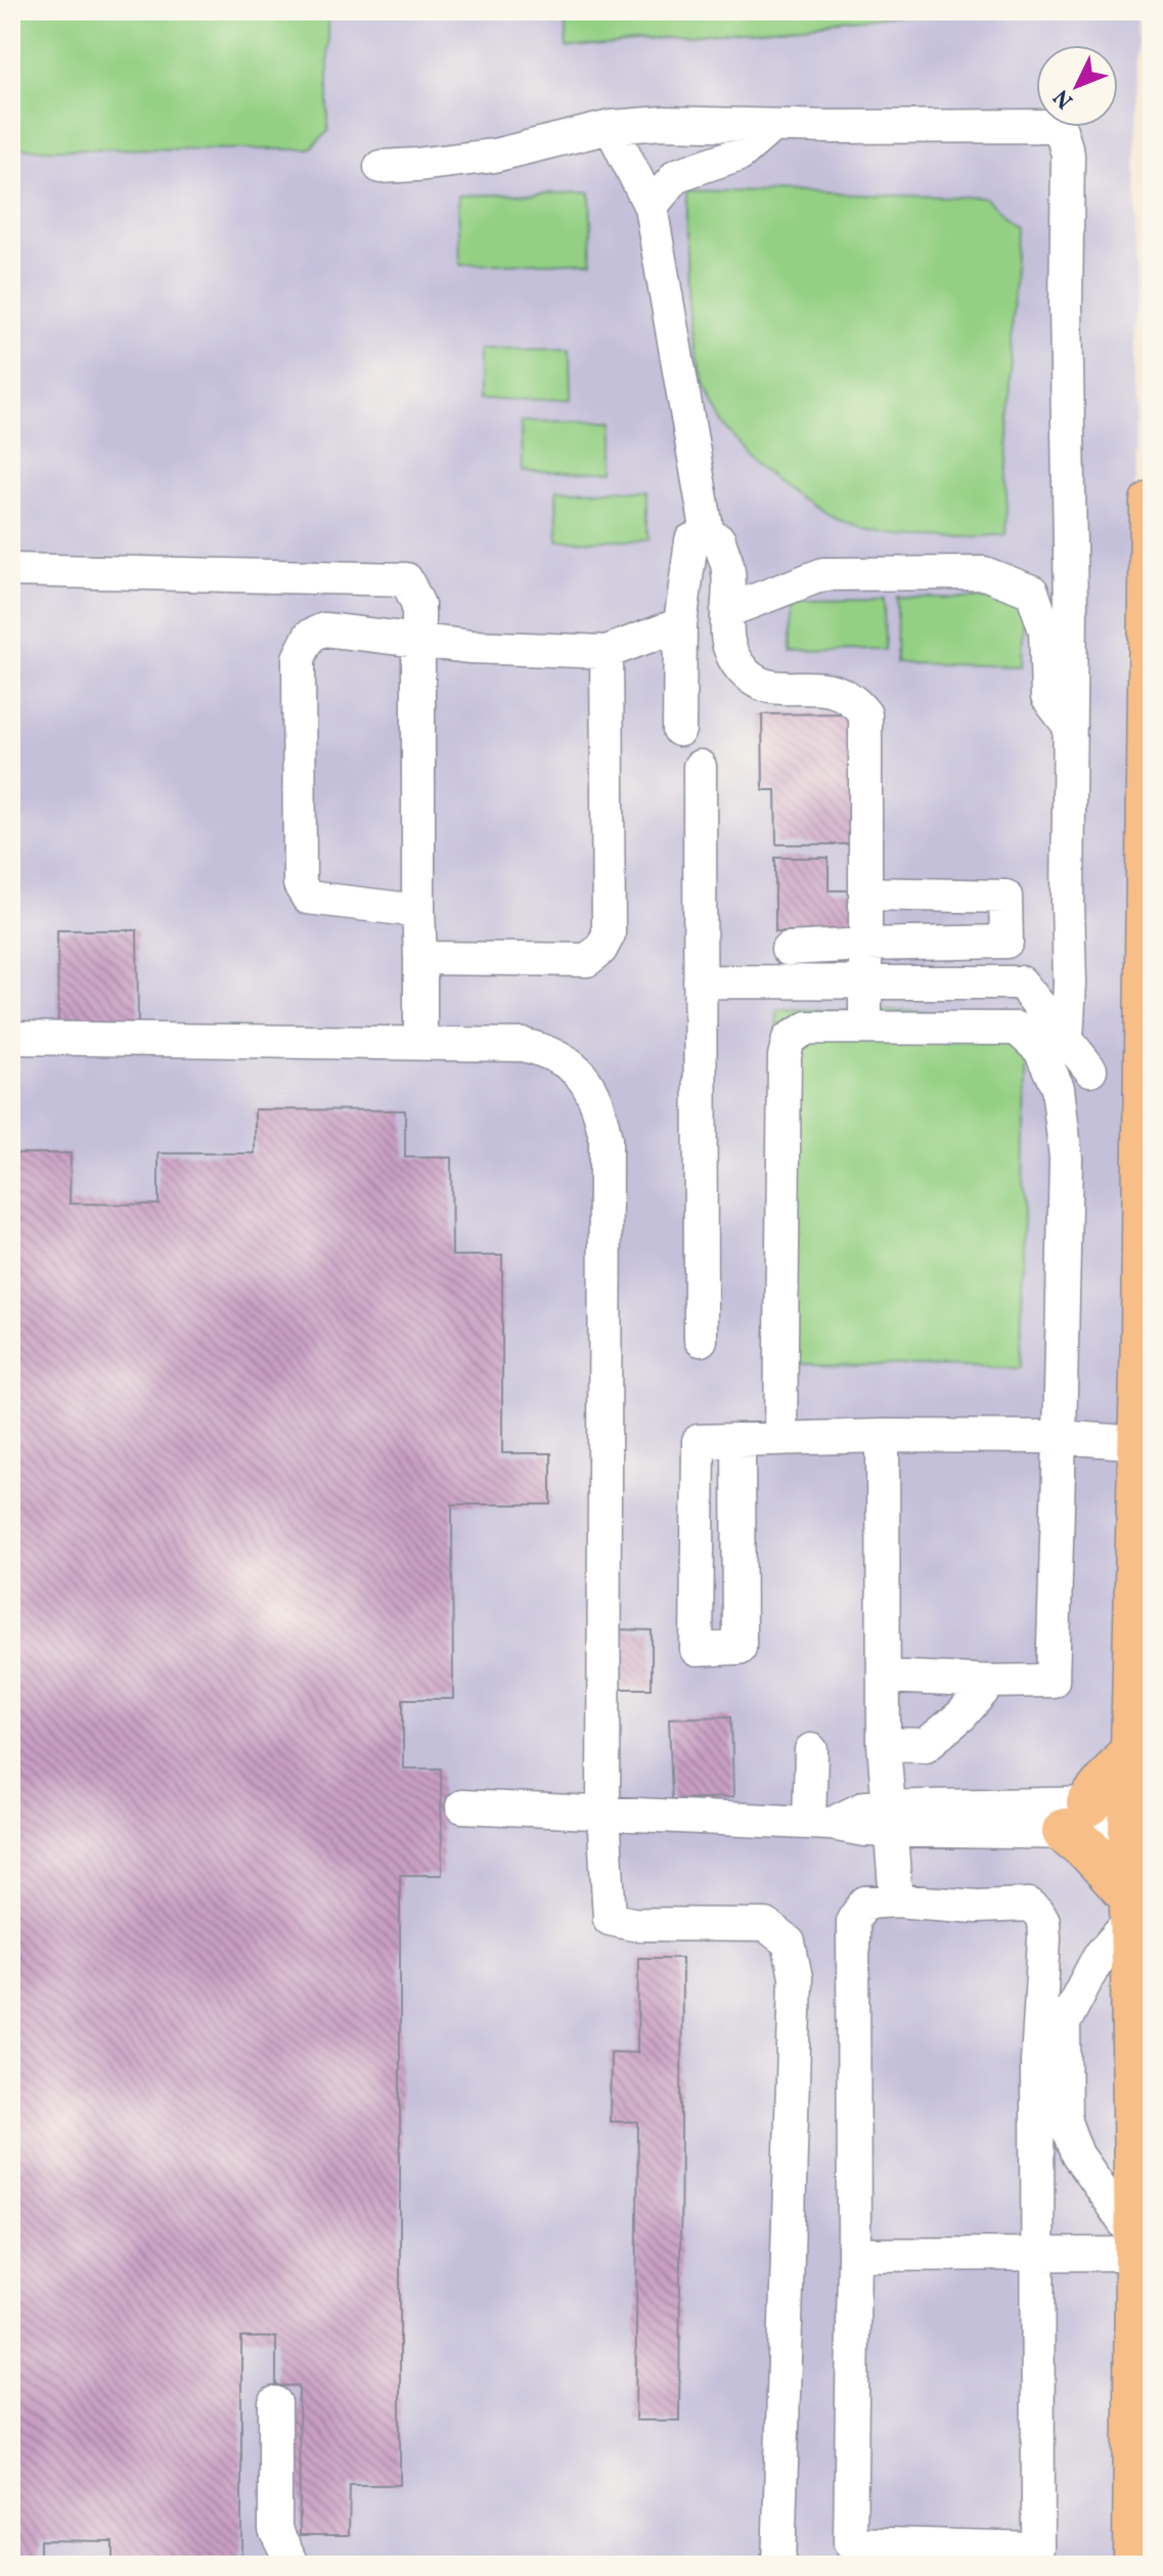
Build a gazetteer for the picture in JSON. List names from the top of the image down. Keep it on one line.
{"north":"bottom left"}
